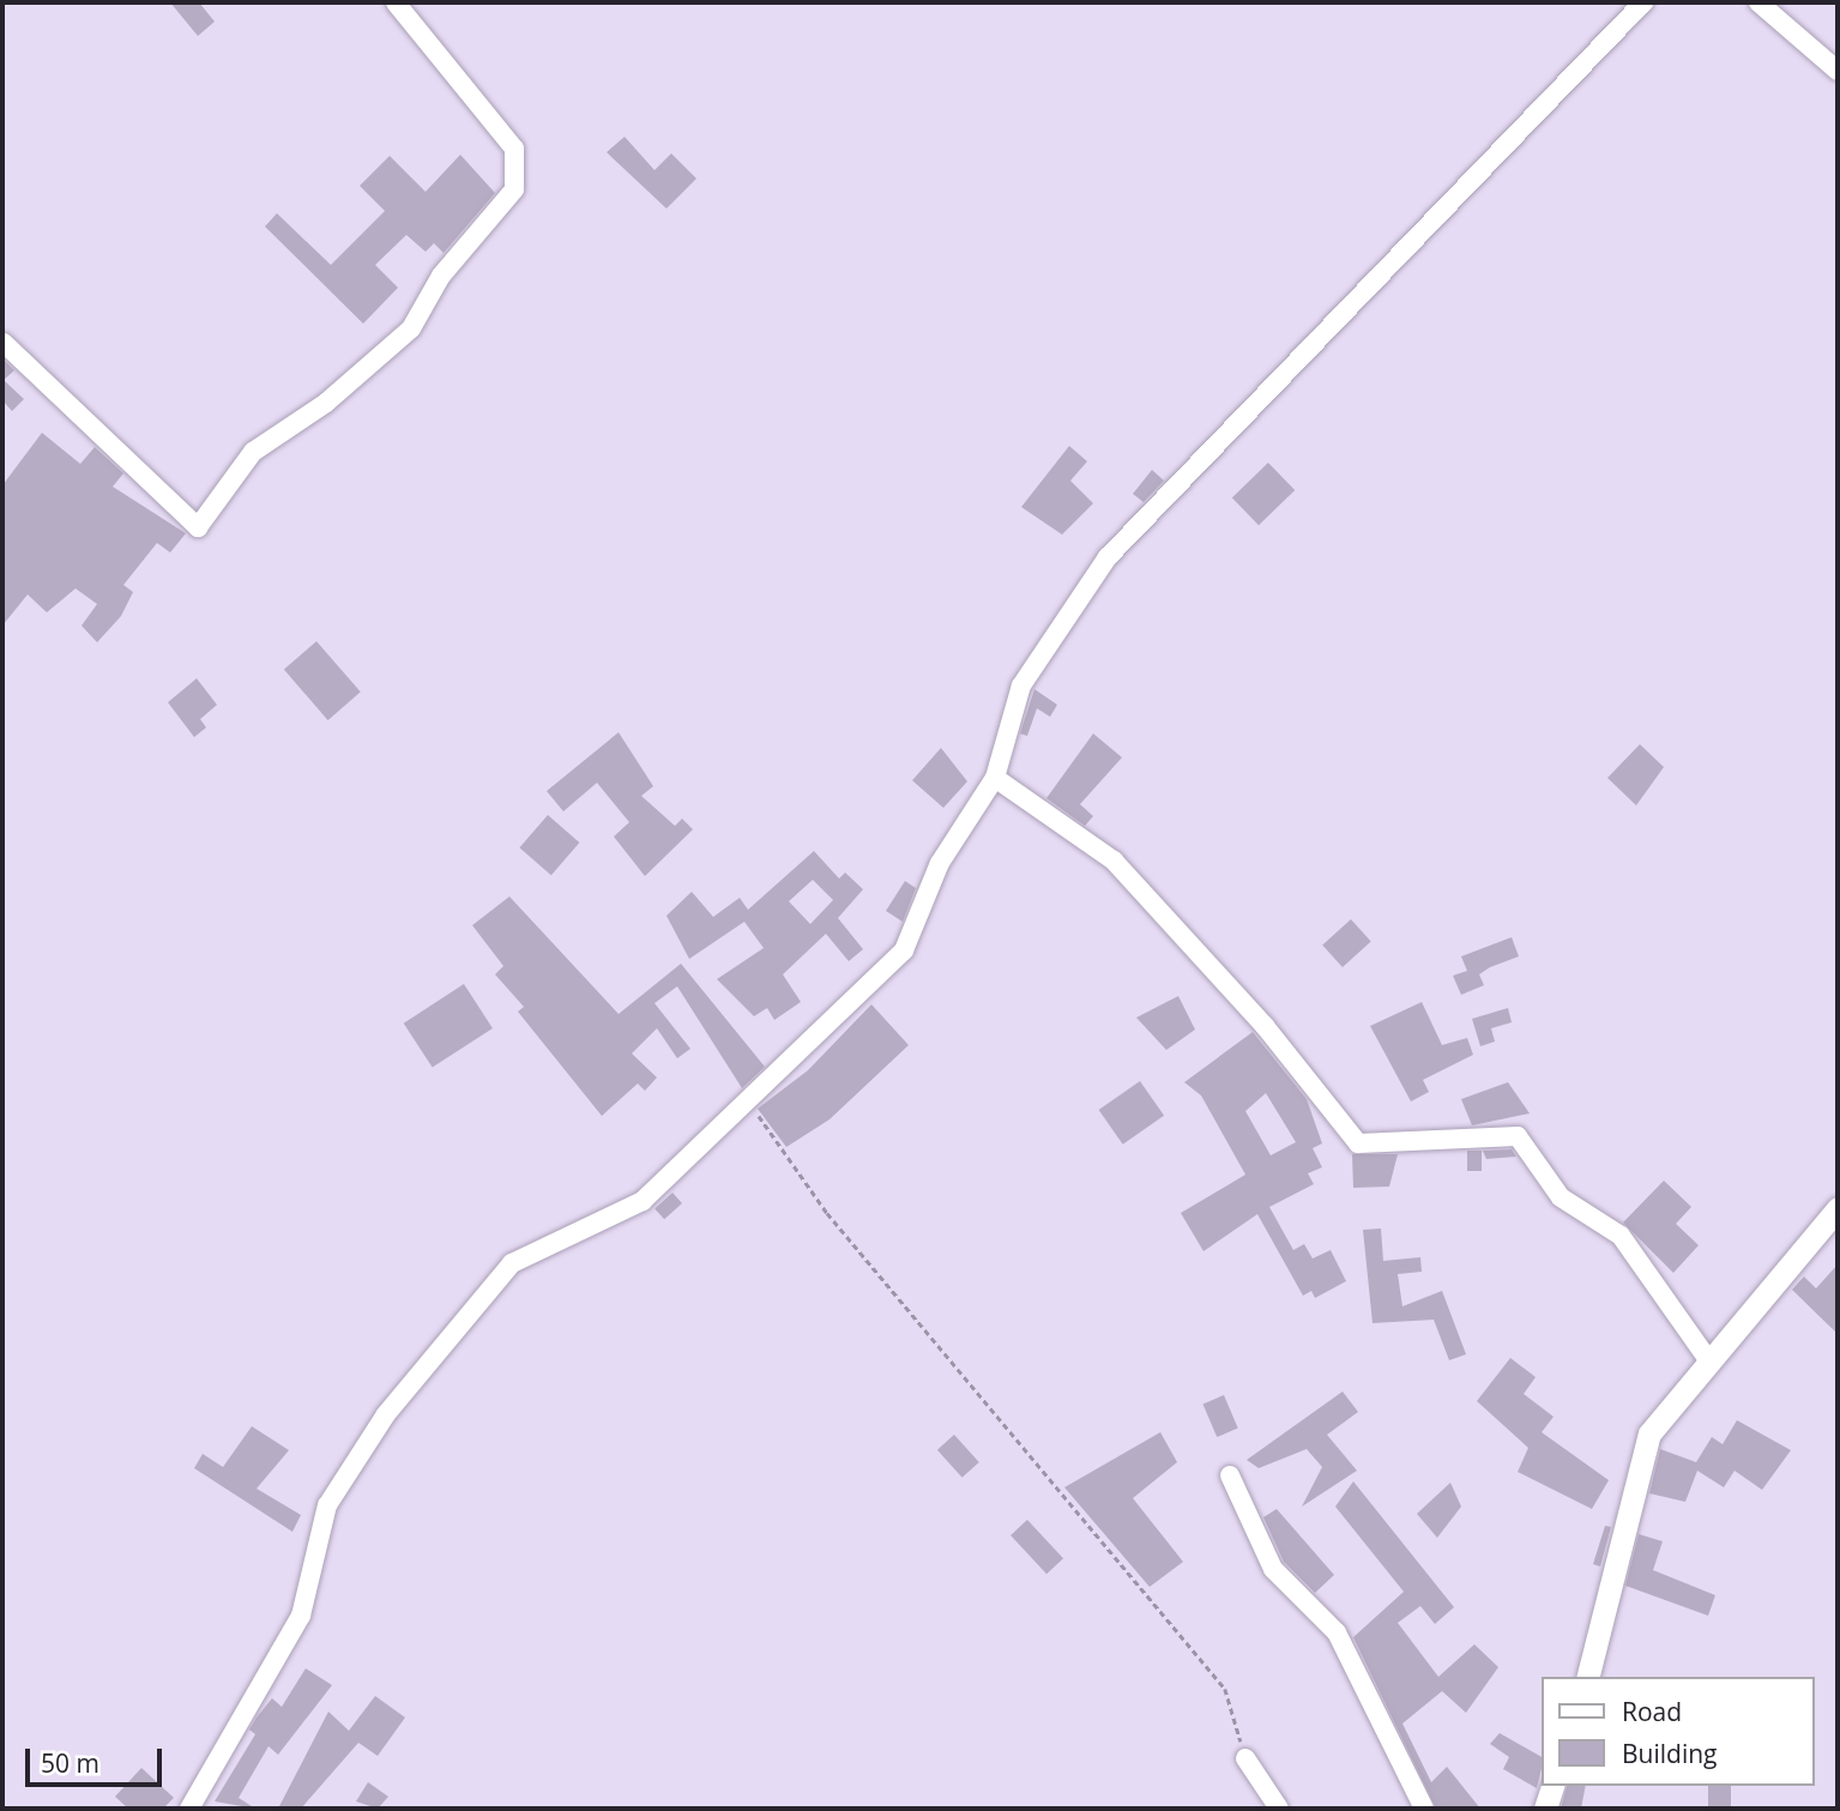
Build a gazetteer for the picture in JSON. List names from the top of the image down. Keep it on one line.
{"legend":["Road","Building"],"scale_bar":"50 m"}
